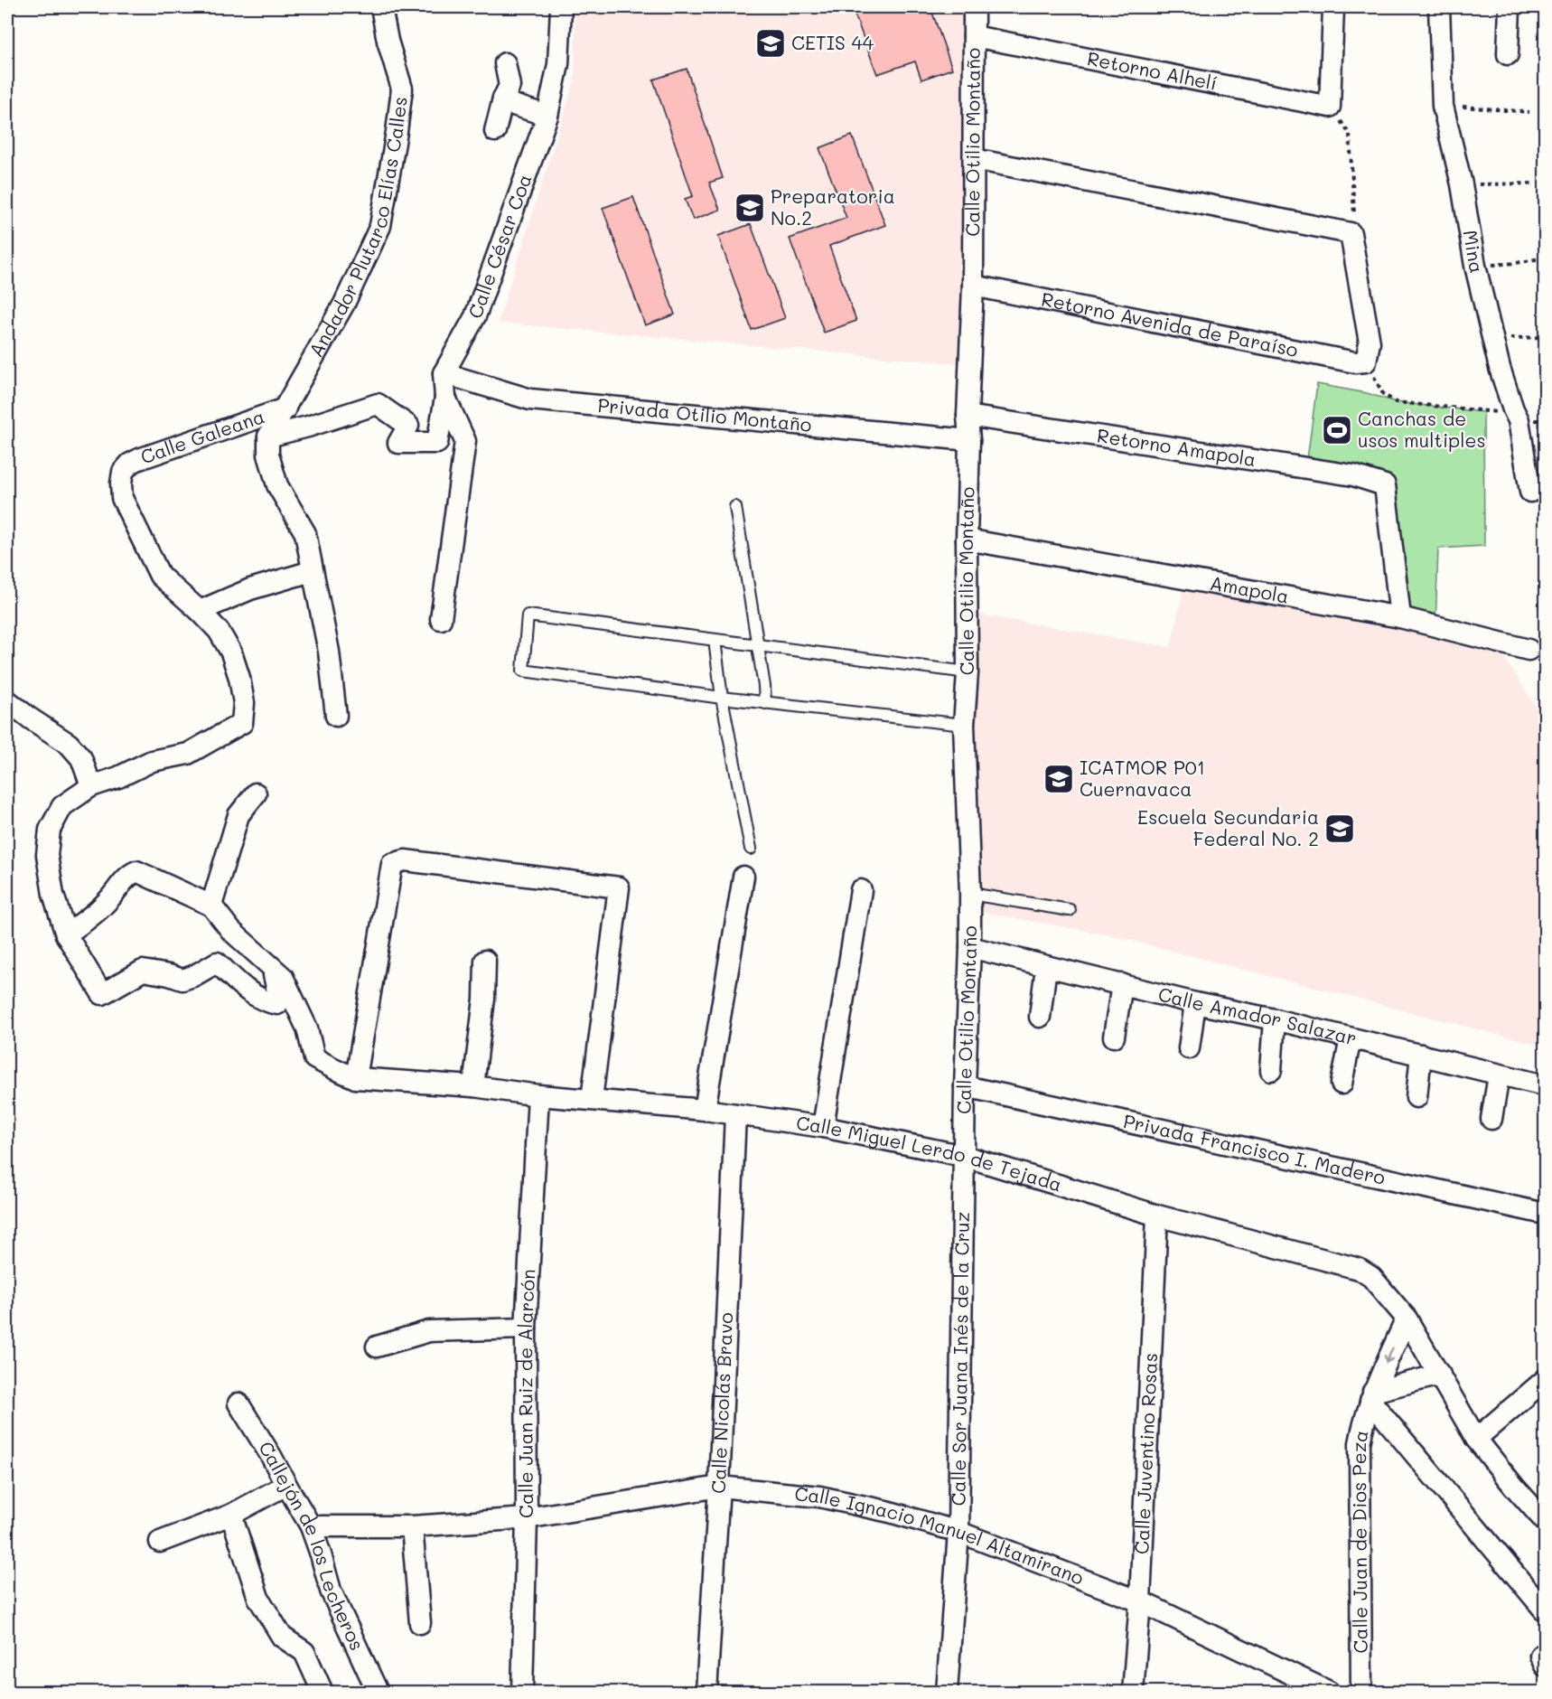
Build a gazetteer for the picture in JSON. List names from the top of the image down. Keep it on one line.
{"streets":{"street":["Retorno Alhelí","Calle Otilio Montaño","Andador Plutarco Elías Calles","Calle César Coa","Mina","Retorno Avenida de Paraíso","Privada Otilio Montaño","Calle Galeana","Retorno Amapola","Amapola","Calle Amador Salazar","Privada Francisco I. Madero","Calle Miguel Lerdo de Tejada","Calle Sor Juana Inés de la Cruz","Calle Juan Ruiz de Alarcón","Calle Nicolás Bravo","Calle Juventino Rosas","Calle Ignacio Manuel Altamirano","Calle Juan de Dios Peza","Callejón de los Lecheros"]},"crossings":[["Retorno Alhelí","Calle Otilio Montaño"],["Calle Otilio Montaño","Retorno Avenida de Paraíso"],["Calle Otilio Montaño","Privada Otilio Montaño"],["Calle Otilio Montaño","Retorno Amapola"],["Calle Otilio Montaño","Amapola"],["Calle Otilio Montaño","Calle Amador Salazar"],["Calle Otilio Montaño","Privada Francisco I. Madero"],["Calle Otilio Montaño","Calle Miguel Lerdo de Tejada"],["Calle Otilio Montaño","Calle Sor Juana Inés de la Cruz"],["Andador Plutarco Elías Calles","Calle Galeana"],["Calle César Coa","Privada Otilio Montaño"],["Retorno Amapola","Amapola"],["Calle Miguel Lerdo de Tejada","Calle Sor Juana Inés de la Cruz"],["Calle Miguel Lerdo de Tejada","Calle Juan Ruiz de Alarcón"],["Calle Miguel Lerdo de Tejada","Calle Nicolás Bravo"],["Calle Miguel Lerdo de Tejada","Calle Juventino Rosas"],["Calle Miguel Lerdo de Tejada","Calle Juan de Dios Peza"],["Calle Sor Juana Inés de la Cruz","Calle Ignacio Manuel Altamirano"],["Calle Juan Ruiz de Alarcón","Calle Ignacio Manuel Altamirano"],["Calle Nicolás Bravo","Calle Ignacio Manuel Altamirano"],["Calle Juventino Rosas","Calle Ignacio Manuel Altamirano"],["Calle Ignacio Manuel Altamirano","Callejón de los Lecheros"]],"places":{"school or university":["CETIS 44","Preparatoria No.2","ICATMOR P01 Cuernavaca","Escuela Secundaria Federal No. 2"],"sports":["Canchas de usos multiples"]}}
